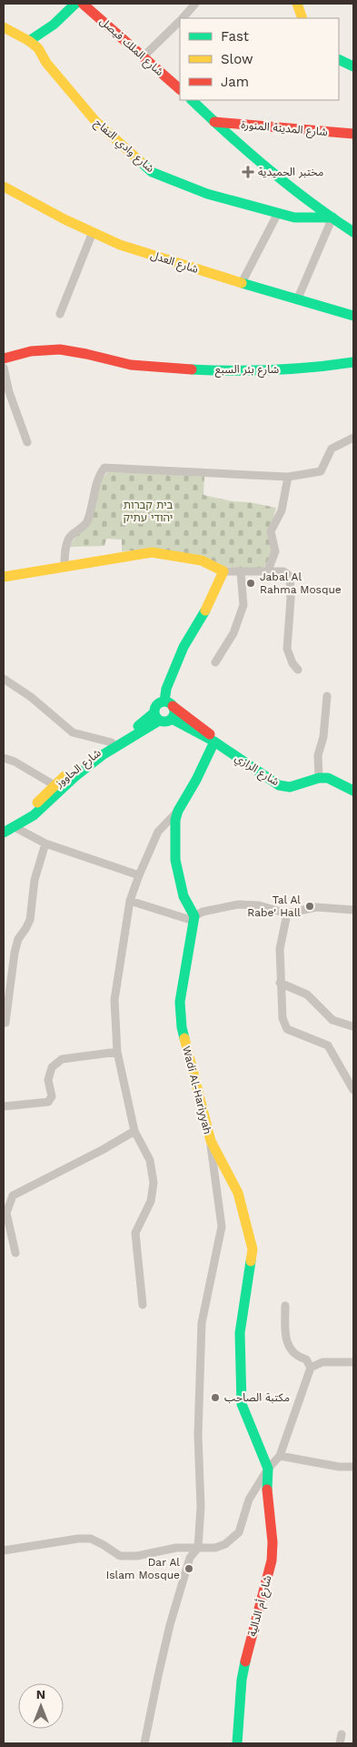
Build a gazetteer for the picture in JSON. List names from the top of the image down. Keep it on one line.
{"streets":{"street":["شارع الملك فيصل","شارع المدينة المنورة","شارع وادي التفاح","شارع العدل","شارع بئر السبع","شارع الحاووز","شارع الرازي","Wadi Al-Hariyyah","شارع أم الدالية"]},"crossings":[["شارع الحاووز","شارع الرازي"],["Wadi Al-Hariyyah","شارع أم الدالية"]],"parks":["בית קברות יהודי עתיק"],"places":{"health":["مختبر الحميدية"],"other":["Jabal Al Rahma Mosque","Tal Al Rabe' Hall","مكتبة الصاحب","Dar Al Islam Mosque"]},"legend":["Fast","Slow","Jam"],"north":"top"}
